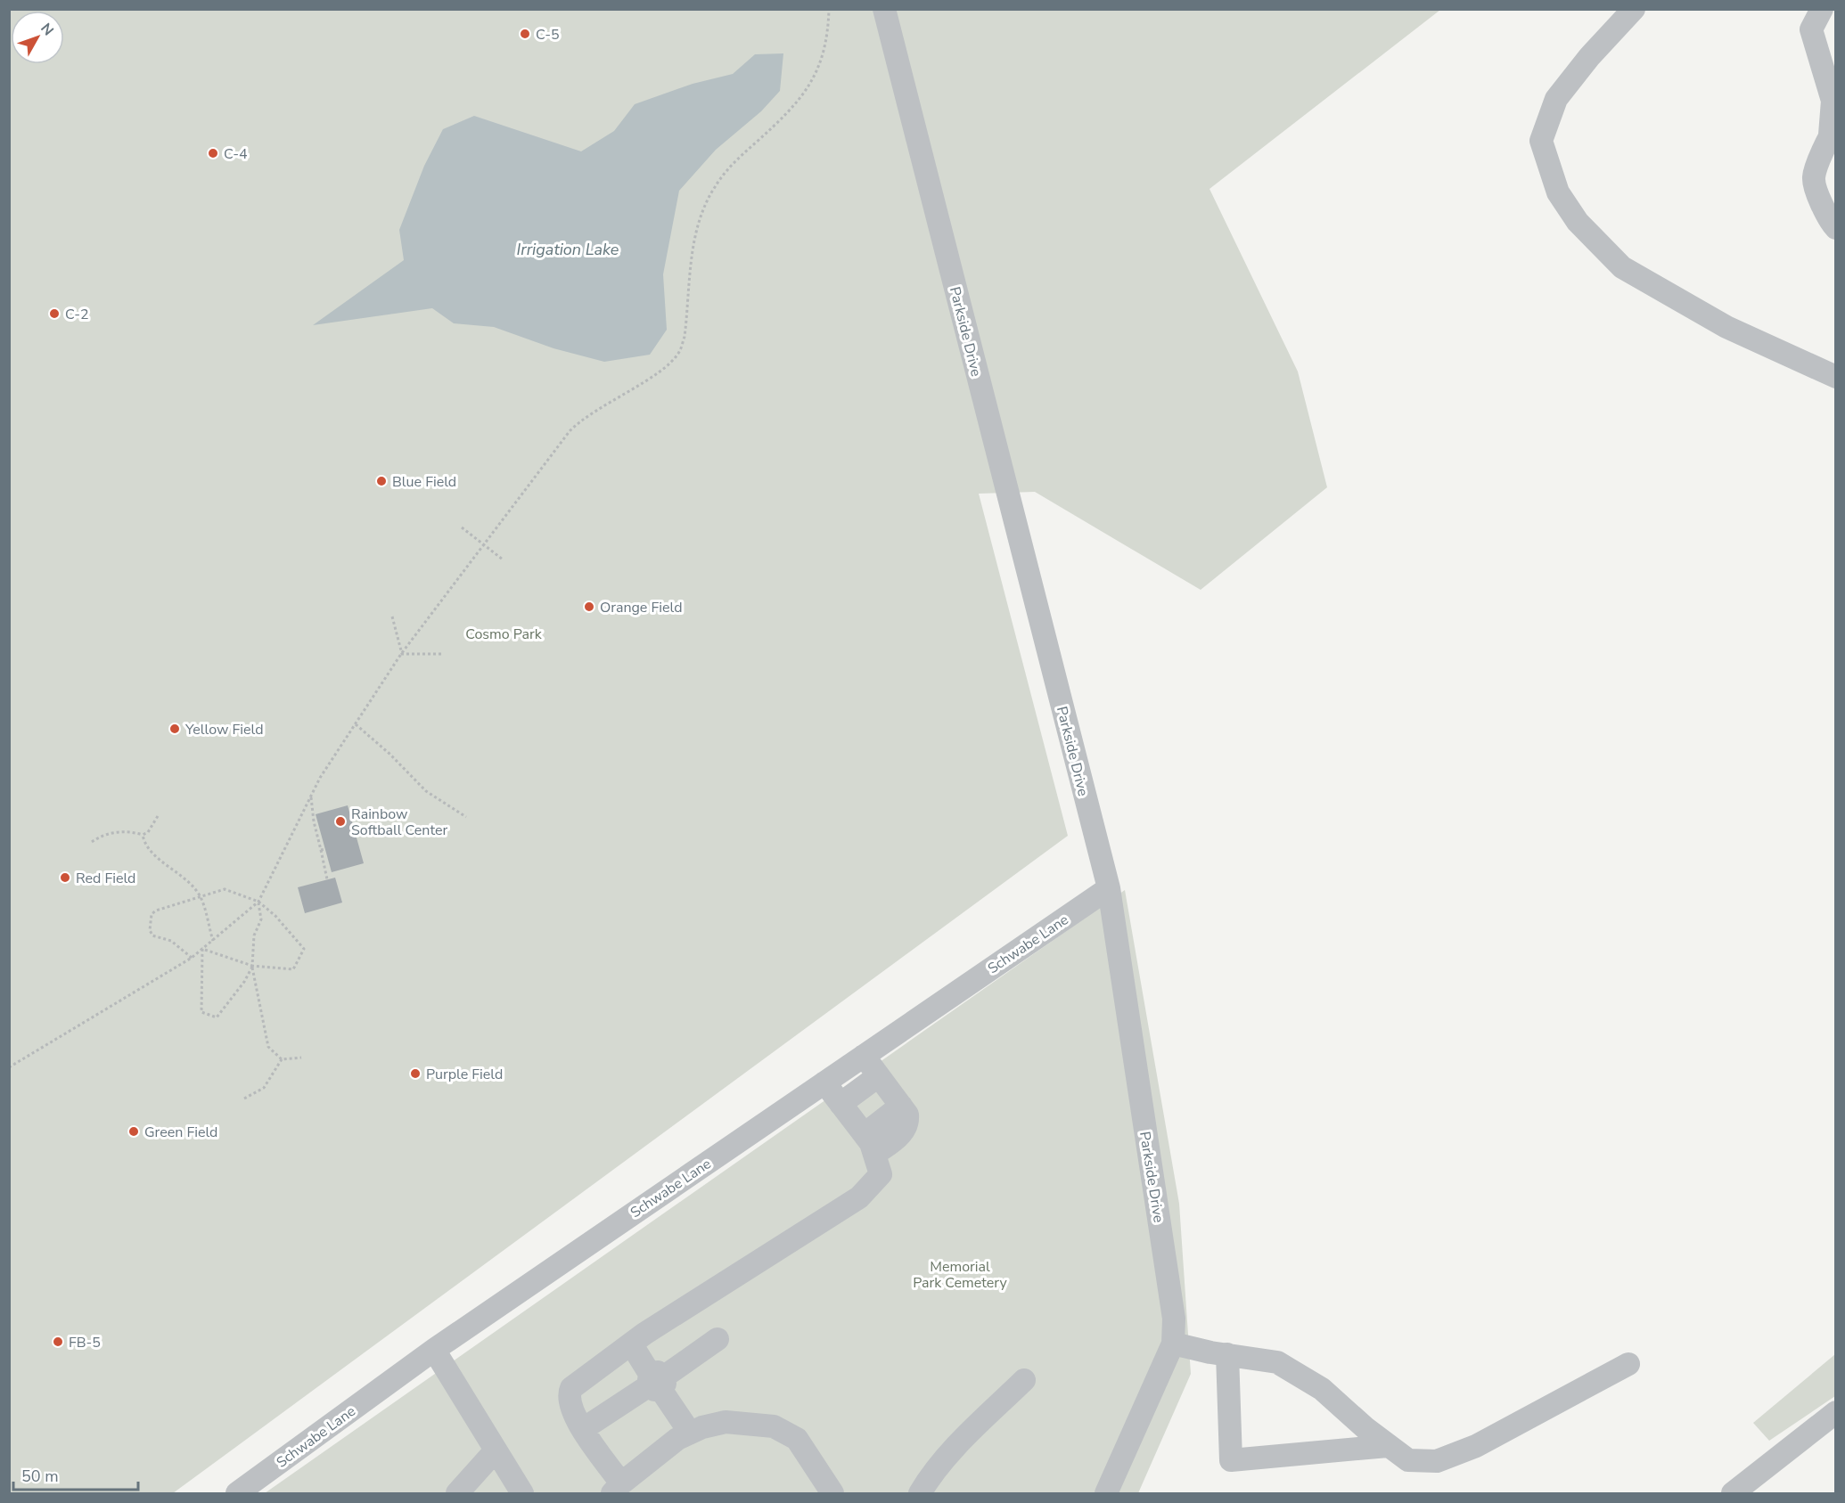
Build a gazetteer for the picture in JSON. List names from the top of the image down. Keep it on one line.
{"streets":{"street":["Parkside Drive","Schwabe Lane"]},"crossings":[["Parkside Drive","Schwabe Lane"]],"water":["Irrigation Lake"],"parks":["Cosmo Park","Memorial Park Cemetery"],"places":["C-5","C-4","C-2","Blue Field","Orange Field","Yellow Field","Rainbow Softball Center","Red Field","Purple Field","Green Field","FB-5"],"scale_bar":"50 m","north":"top right"}
